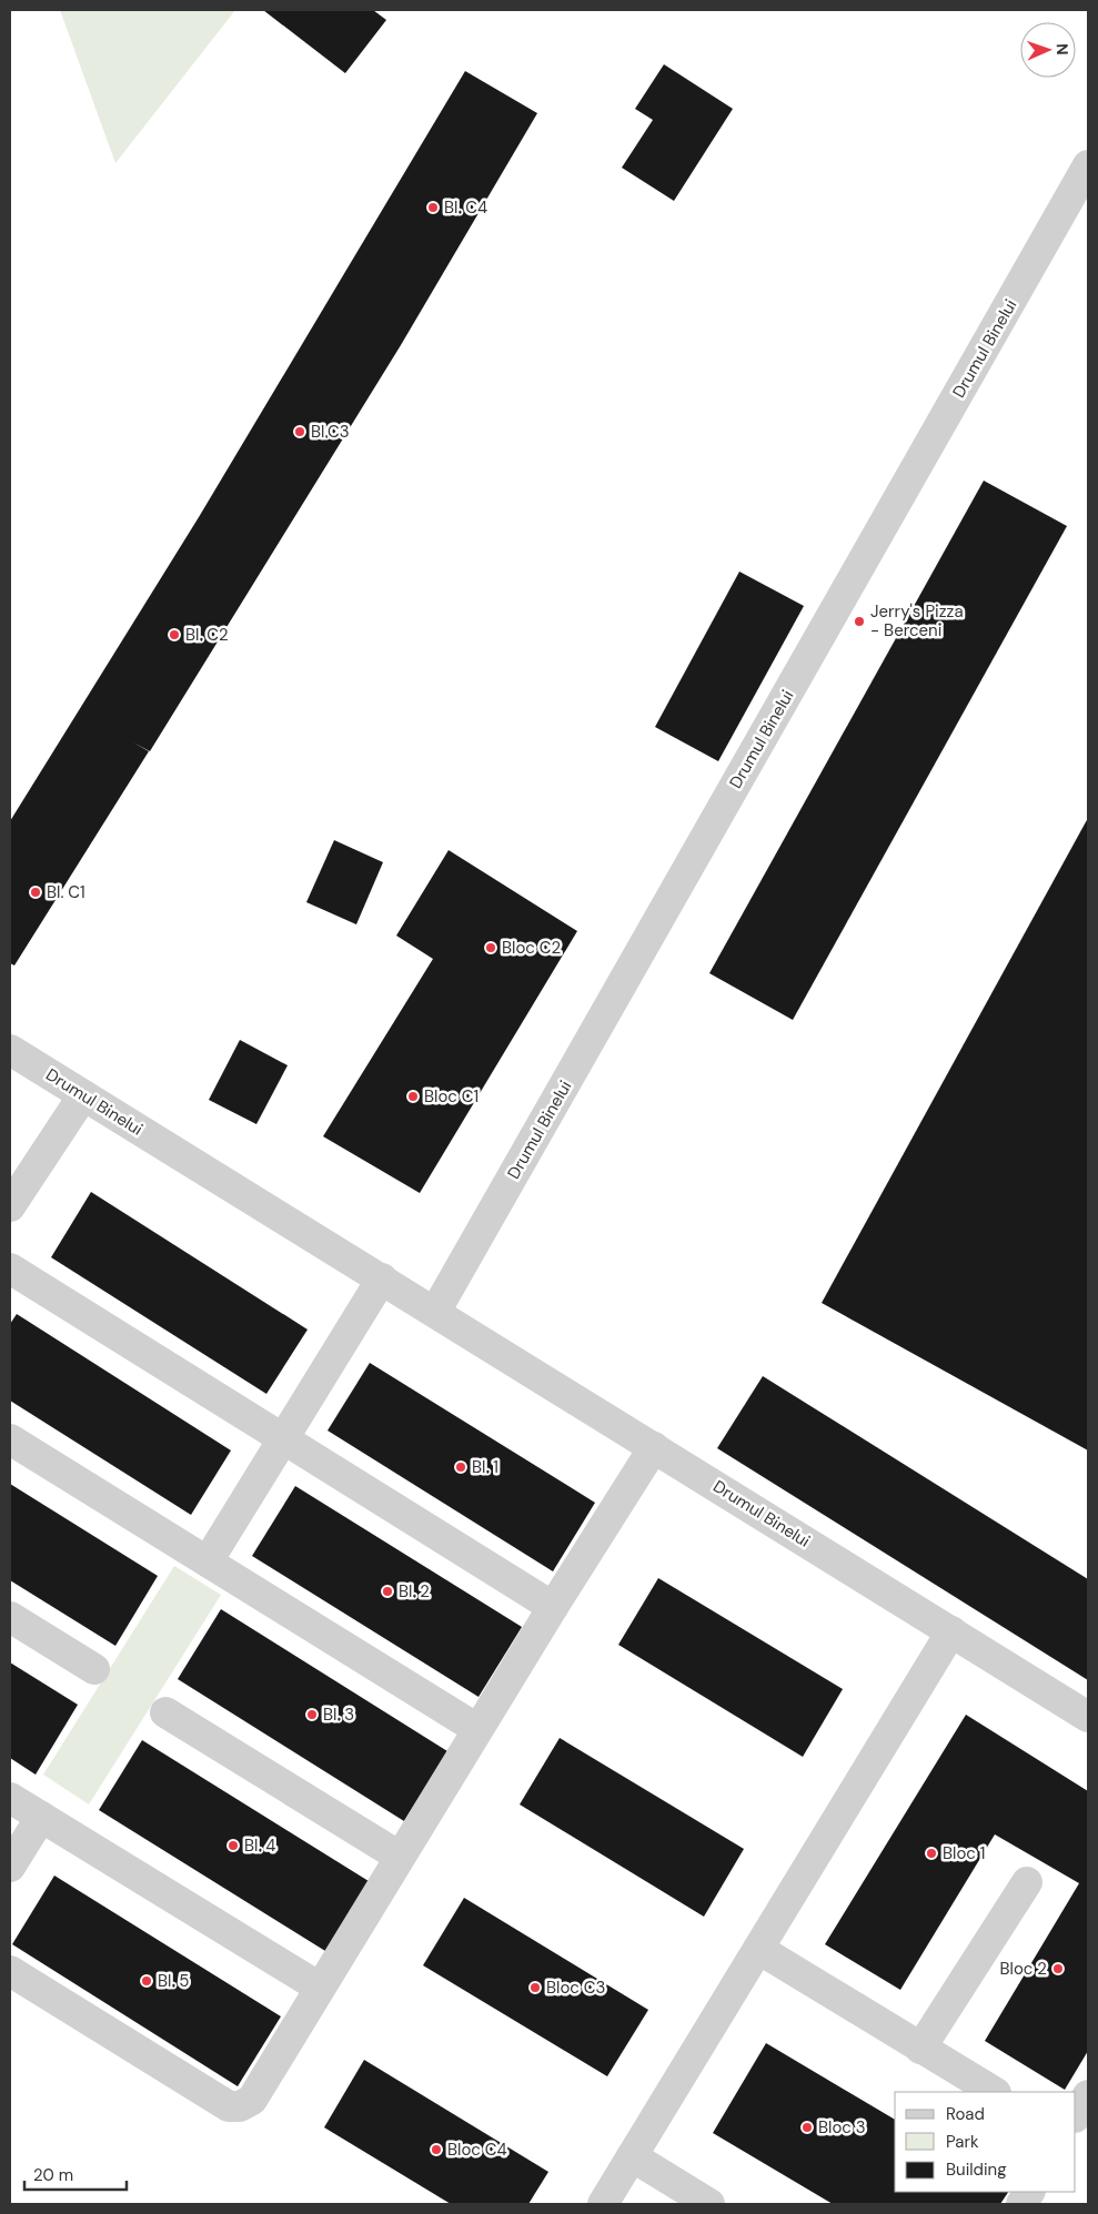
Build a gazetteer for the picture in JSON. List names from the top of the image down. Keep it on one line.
{"streets":{"street":["Drumul Binelui"]},"places":["Bl. C4","Bl.C3","Jerry's Pizza - Berceni","Bl. C2","Bl. C1","Bloc C2","Bloc C1","Bl. 1","Bl. 2","Bl. 3","Bl. 4","Bloc 1","Bloc 2","Bl. 5","Bloc C3","Bloc 3","Bloc C4"],"legend":["Road","Park","Building"],"scale_bar":"20 m","north":"right"}
